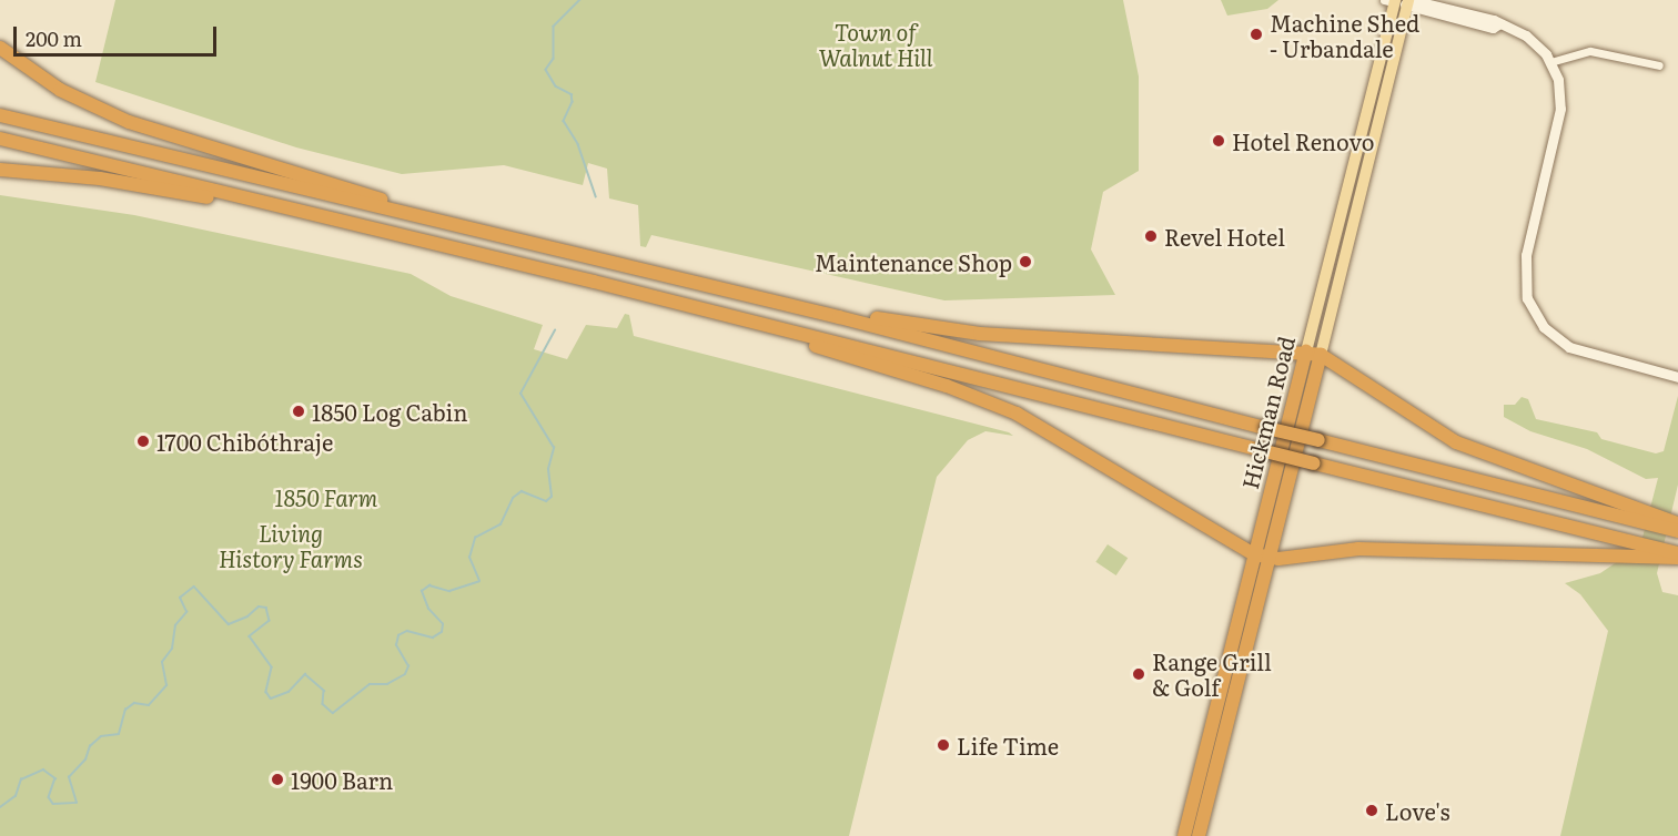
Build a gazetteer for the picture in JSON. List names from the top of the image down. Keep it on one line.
{"streets":{"highway":["Hickman Road"]},"parks":["Town of Walnut Hill","1850 Farm","Living History Farms"],"places":["Machine Shed - Urbandale","Hotel Renovo","Revel Hotel","Maintenance Shop","1850 Log Cabin","1700 Chibóthraje","Range Grill & Golf","Life Time","1900 Barn","Love's"],"scale_bar":"200 m"}
